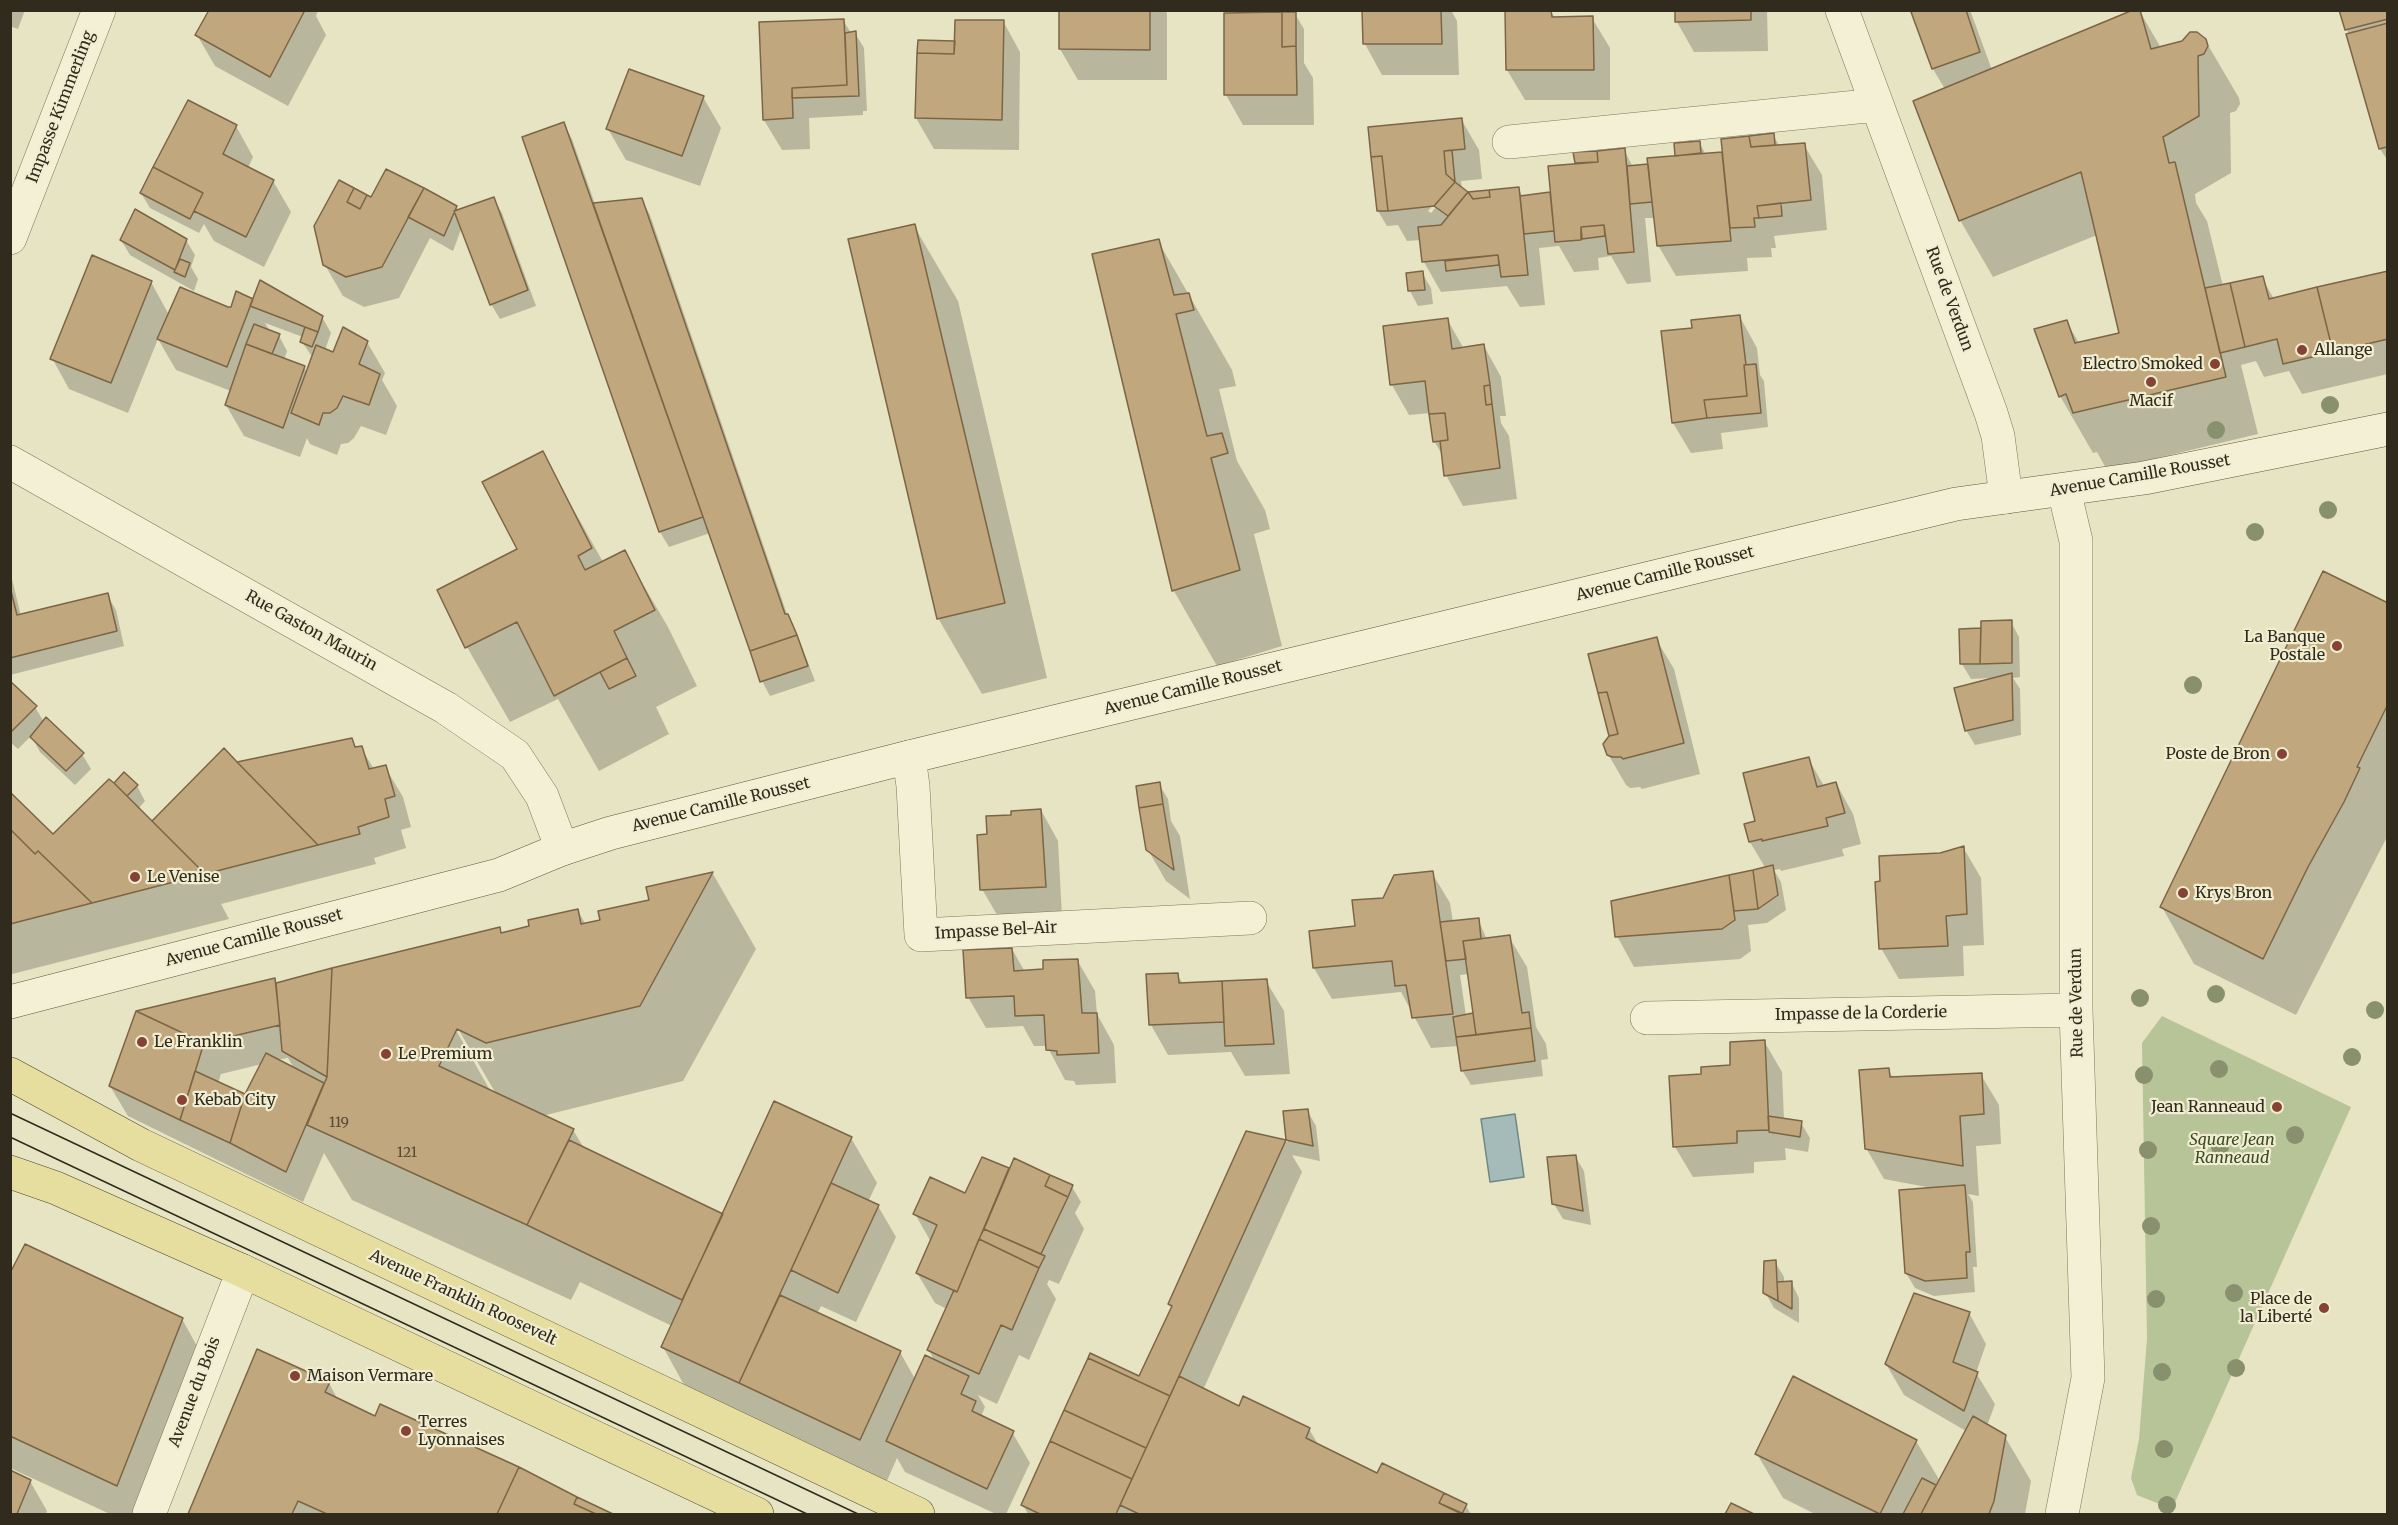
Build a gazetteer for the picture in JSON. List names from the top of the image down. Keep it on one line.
{"streets":{"main road":["Avenue Franklin Roosevelt"],"street":["Impasse Kimmerling","Rue de Verdun","Avenue Camille Rousset","Rue Gaston Maurin","Impasse Bel-Air","Impasse de la Corderie","Avenue du Bois"]},"crossings":[["Rue de Verdun","Avenue Camille Rousset"],["Rue de Verdun","Impasse de la Corderie"],["Avenue Camille Rousset","Rue Gaston Maurin"],["Avenue Camille Rousset","Impasse Bel-Air"]],"parks":["Square Jean Ranneaud"],"places":["Allange","Electro Smoked","Macif","La Banque Postale","Poste de Bron","Le Venise","Krys Bron","Le Franklin","Le Premium","Kebab City","Jean Ranneaud","Place de la Liberté","Maison Vermare","Terres Lyonnaises"],"house_numbers":["119","121"]}
